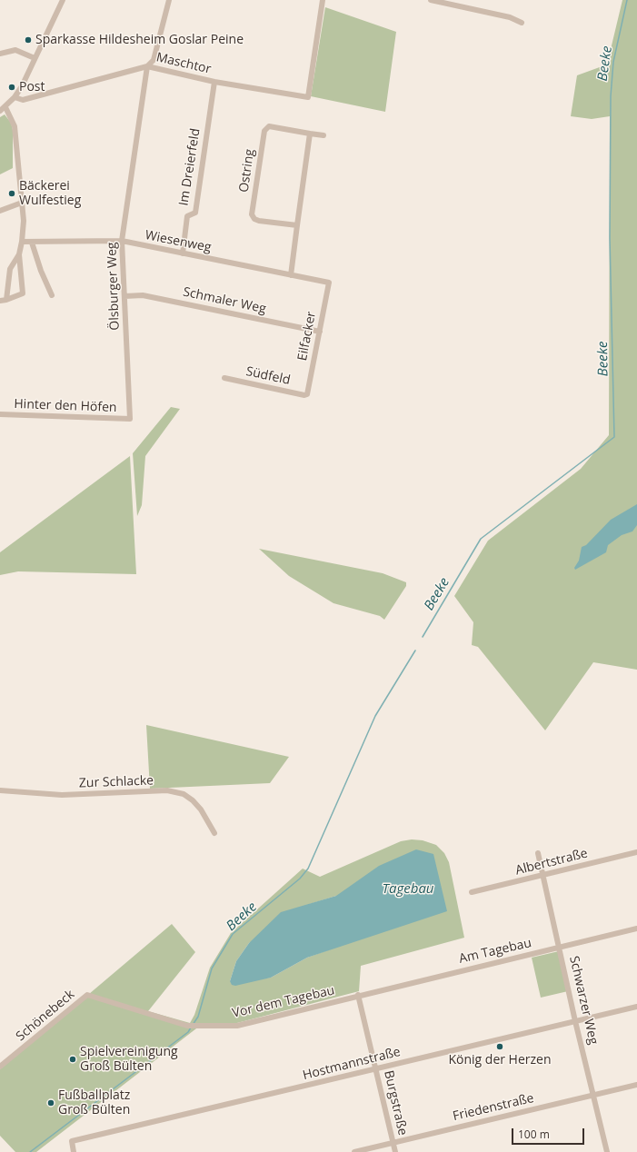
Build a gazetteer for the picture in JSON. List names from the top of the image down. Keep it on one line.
{"streets":{"street":["Maschtor","Im Dreierfeld","Ostring","Wiesenweg","Ölsburger Weg","Schmaler Weg","Eilfacker","Südfeld","Hinter den Höfen","Zur Schlacke","Albertstraße","Am Tagebau","Schwarzer Weg","Vor dem Tagebau","Schönebeck","Hostmannstraße","Burgstraße","Friedenstraße"]},"crossings":[["Maschtor","Im Dreierfeld"],["Maschtor","Ölsburger Weg"],["Im Dreierfeld","Wiesenweg"],["Wiesenweg","Ölsburger Weg"],["Wiesenweg","Eilfacker"],["Ölsburger Weg","Schmaler Weg"],["Ölsburger Weg","Hinter den Höfen"],["Schmaler Weg","Eilfacker"],["Eilfacker","Südfeld"],["Albertstraße","Schwarzer Weg"],["Am Tagebau","Schwarzer Weg"],["Am Tagebau","Vor dem Tagebau"],["Am Tagebau","Burgstraße"],["Schwarzer Weg","Hostmannstraße"],["Schwarzer Weg","Friedenstraße"],["Vor dem Tagebau","Schönebeck"],["Vor dem Tagebau","Burgstraße"],["Hostmannstraße","Burgstraße"],["Burgstraße","Friedenstraße"]],"water":["Beeke","Tagebau"],"places":["Sparkasse Hildesheim Goslar Peine","Post","Bäckerei Wulfestieg","König der Herzen","Spielvereinigung Groß Bülten","Fußballplatz Groß Bülten"],"scale_bar":"100 m"}
